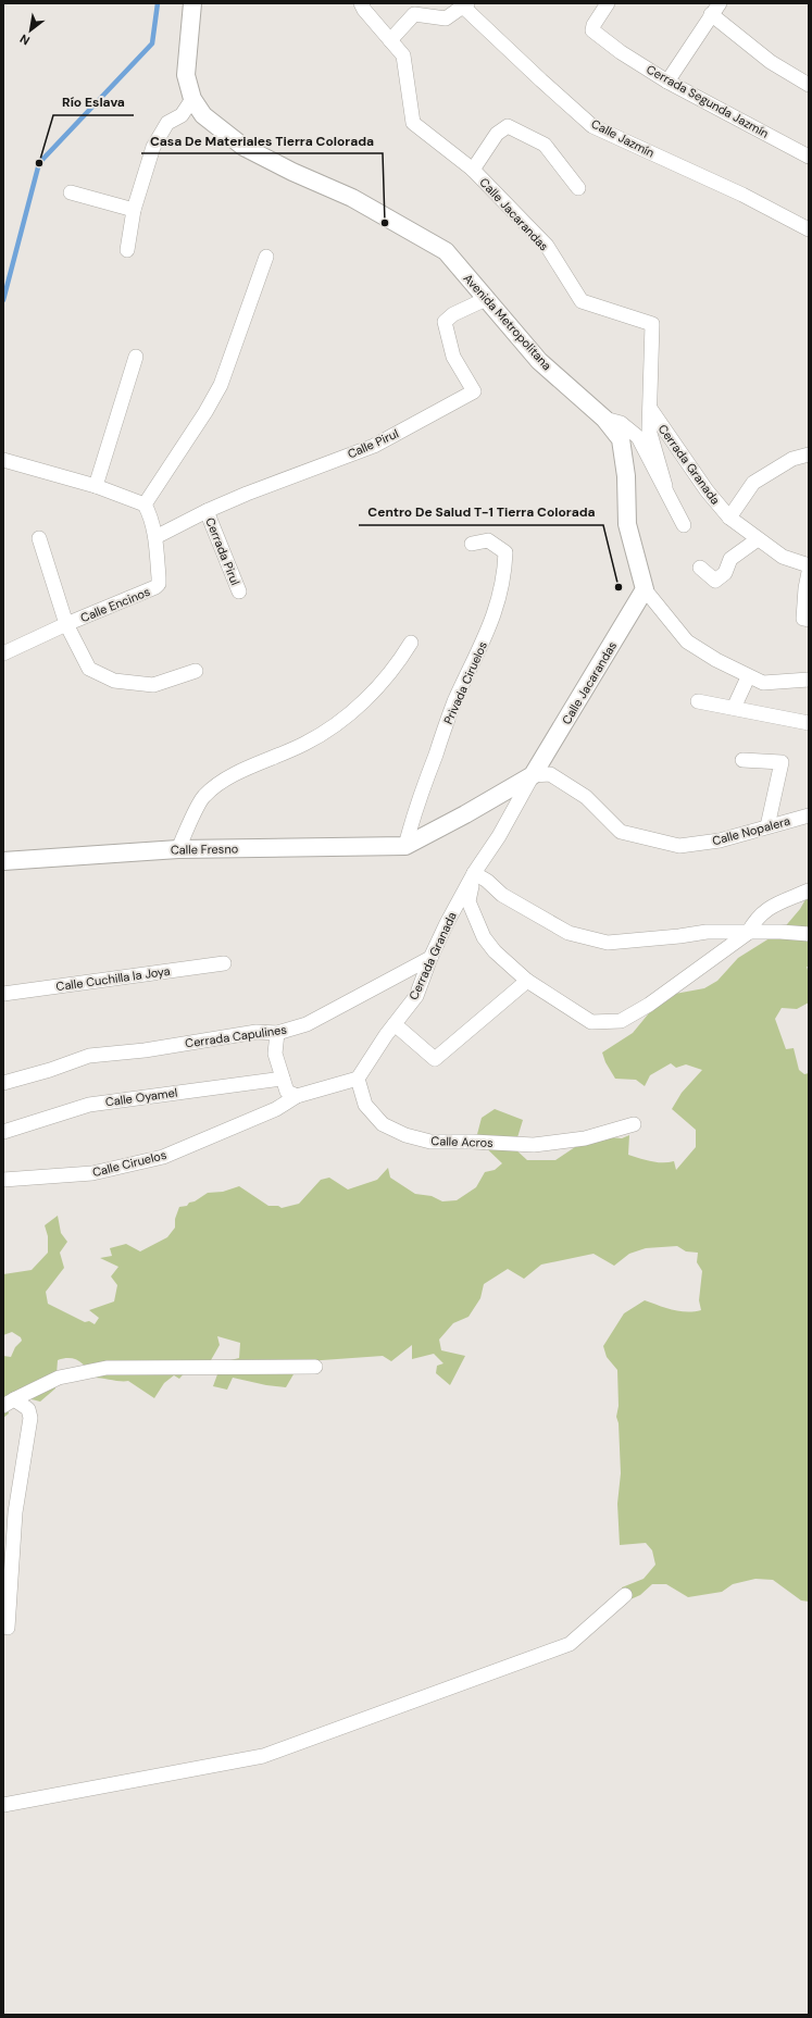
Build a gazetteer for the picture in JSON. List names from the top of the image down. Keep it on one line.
{"streets":{"street":["Cerrada Segunda Jazmín","Calle Jazmín","Calle Jacarandas","Avenida Metropolitana","Calle Pirul","Cerrada Granada","Cerrada Pirul","Calle Encinos","Privada Ciruelos","Calle Nopalera","Calle Fresno","Calle Cuchilla la Joya","Cerrada Capulines","Calle Oyamel","Calle Acros","Calle Ciruelos"]},"crossings":[["Calle Jacarandas","Avenida Metropolitana"],["Calle Jacarandas","Cerrada Granada"],["Calle Jacarandas","Privada Ciruelos"],["Calle Jacarandas","Calle Nopalera"],["Calle Jacarandas","Calle Fresno"],["Avenida Metropolitana","Calle Pirul"],["Calle Pirul","Cerrada Pirul"],["Calle Pirul","Calle Encinos"],["Cerrada Granada","Cerrada Capulines"],["Cerrada Granada","Calle Acros"],["Privada Ciruelos","Calle Fresno"]],"places":["Río Eslava","Casa De Materiales Tierra Colorada","Centro De Salud T-1 Tierra Colorada"],"north":"bottom left"}
